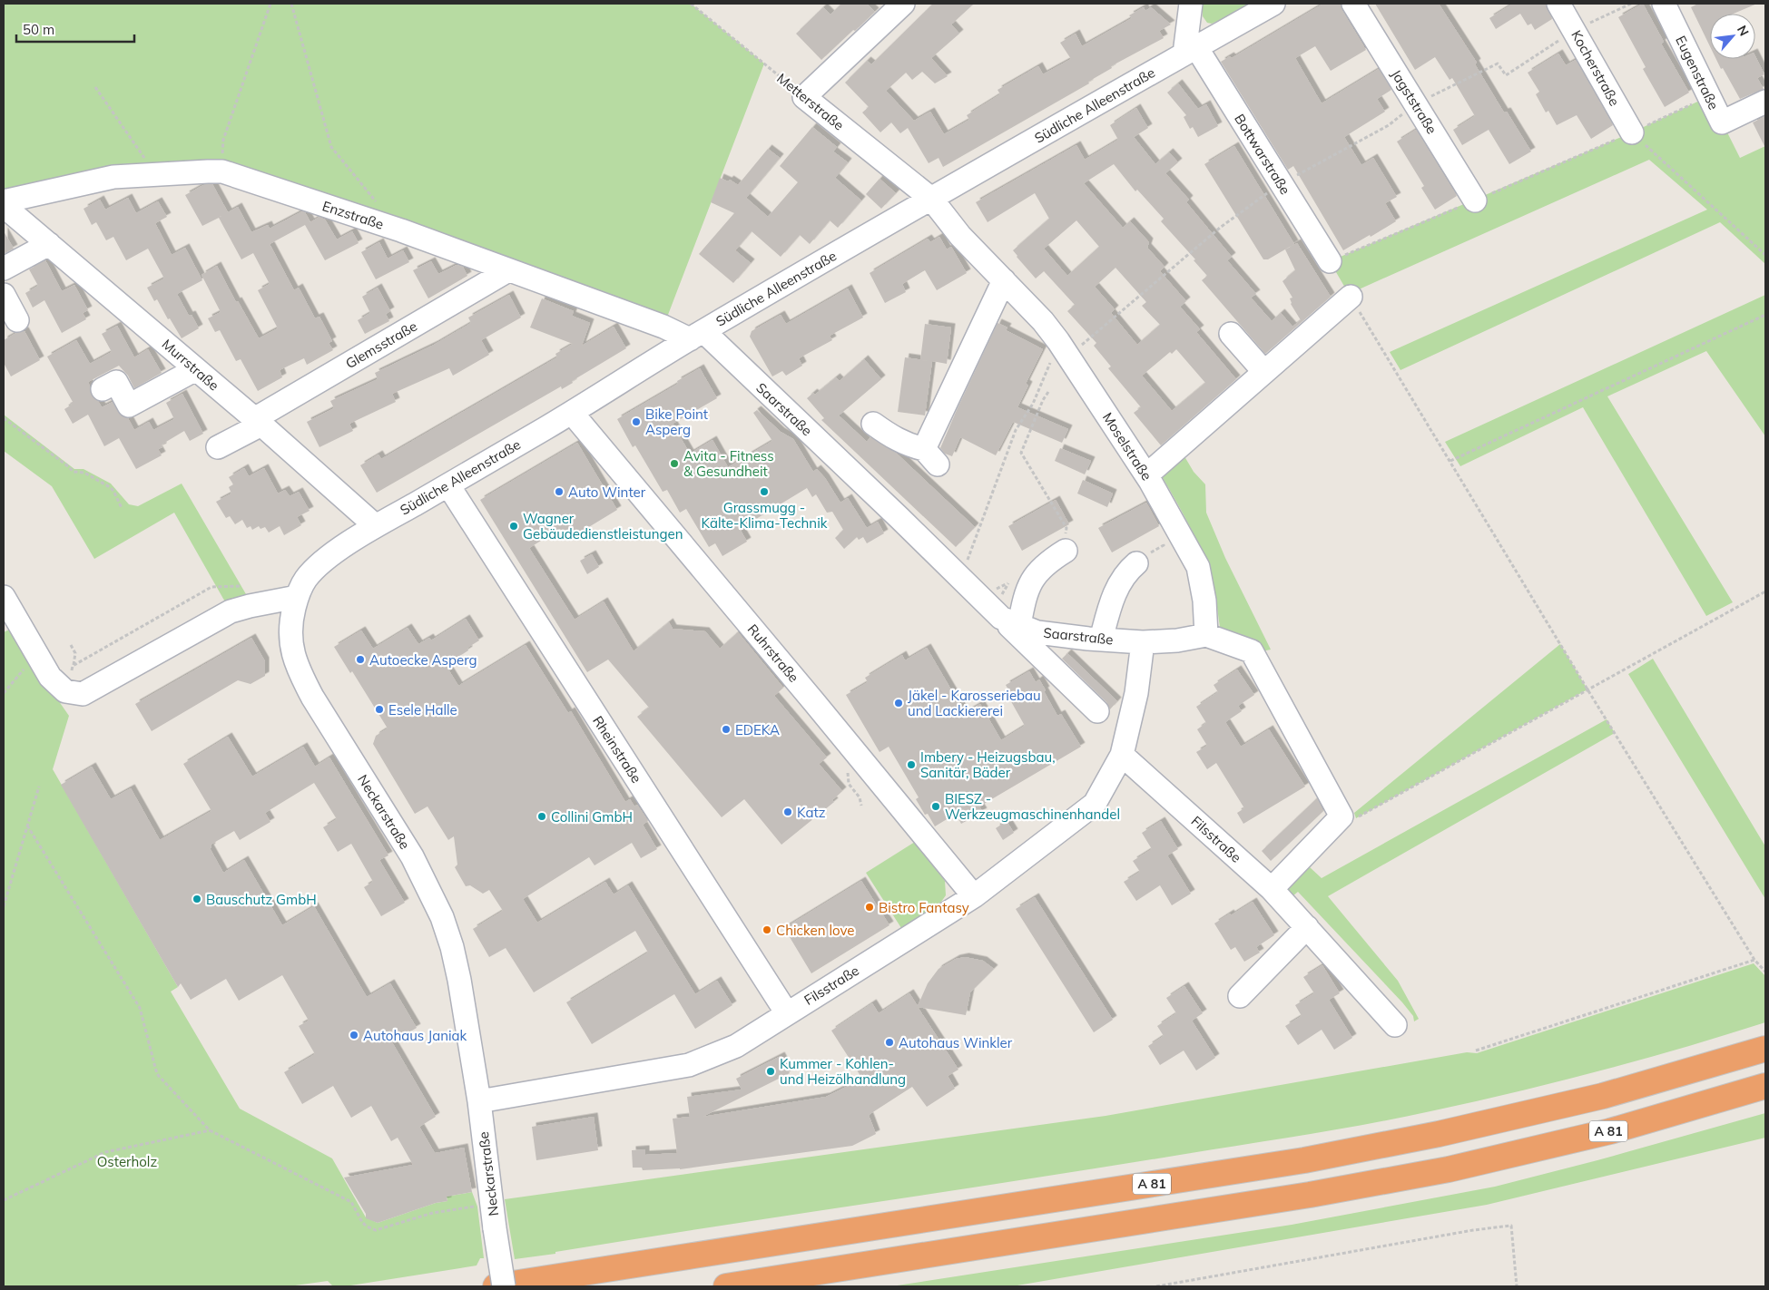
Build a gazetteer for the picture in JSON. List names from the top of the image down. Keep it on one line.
{"streets":{"highway":["A 81"],"street":["Kocherstraße","Eugenstraße","Metterstraße","Jagststraße","Südliche Alleenstraße","Bottwarstraße","Enzstraße","Glemsstraße","Murrstraße","Saarstraße","Moselstraße","Ruhrstraße","Rheinstraße","Neckarstraße","Filsstraße"]},"crossings":[["Metterstraße","Südliche Alleenstraße"],["Metterstraße","Moselstraße"],["Südliche Alleenstraße","Bottwarstraße"],["Südliche Alleenstraße","Enzstraße"],["Südliche Alleenstraße","Murrstraße"],["Südliche Alleenstraße","Saarstraße"],["Südliche Alleenstraße","Moselstraße"],["Südliche Alleenstraße","Ruhrstraße"],["Südliche Alleenstraße","Rheinstraße"],["Südliche Alleenstraße","Neckarstraße"],["Enzstraße","Glemsstraße"],["Enzstraße","Saarstraße"],["Glemsstraße","Murrstraße"],["Saarstraße","Moselstraße"],["Saarstraße","Filsstraße"],["Ruhrstraße","Filsstraße"],["Rheinstraße","Filsstraße"],["Neckarstraße","Filsstraße"]],"parks":["Osterholz"],"places":["Bike Point Asperg","Avita - Fitness & Gesundheit","Auto Winter","Grassmugg - Kälte-Klima-Technik","Wagner Gebäudedienstleistungen","Autoecke Asperg","Jäkel - Karosseriebau und Lackiererei","Esele Halle","EDEKA","Imbery - Heizugsbau, Sanitär, Bäder","BIESZ - Werkzeugmaschinenhandel","Katz","Collini GmbH","Bauschutz GmbH","Bistro Fantasy","Chicken love","Autohaus Janiak","Autohaus Winkler","Kummer - Kohlen- und Heizölhandlung"],"scale_bar":"50 m","north":"top right"}
